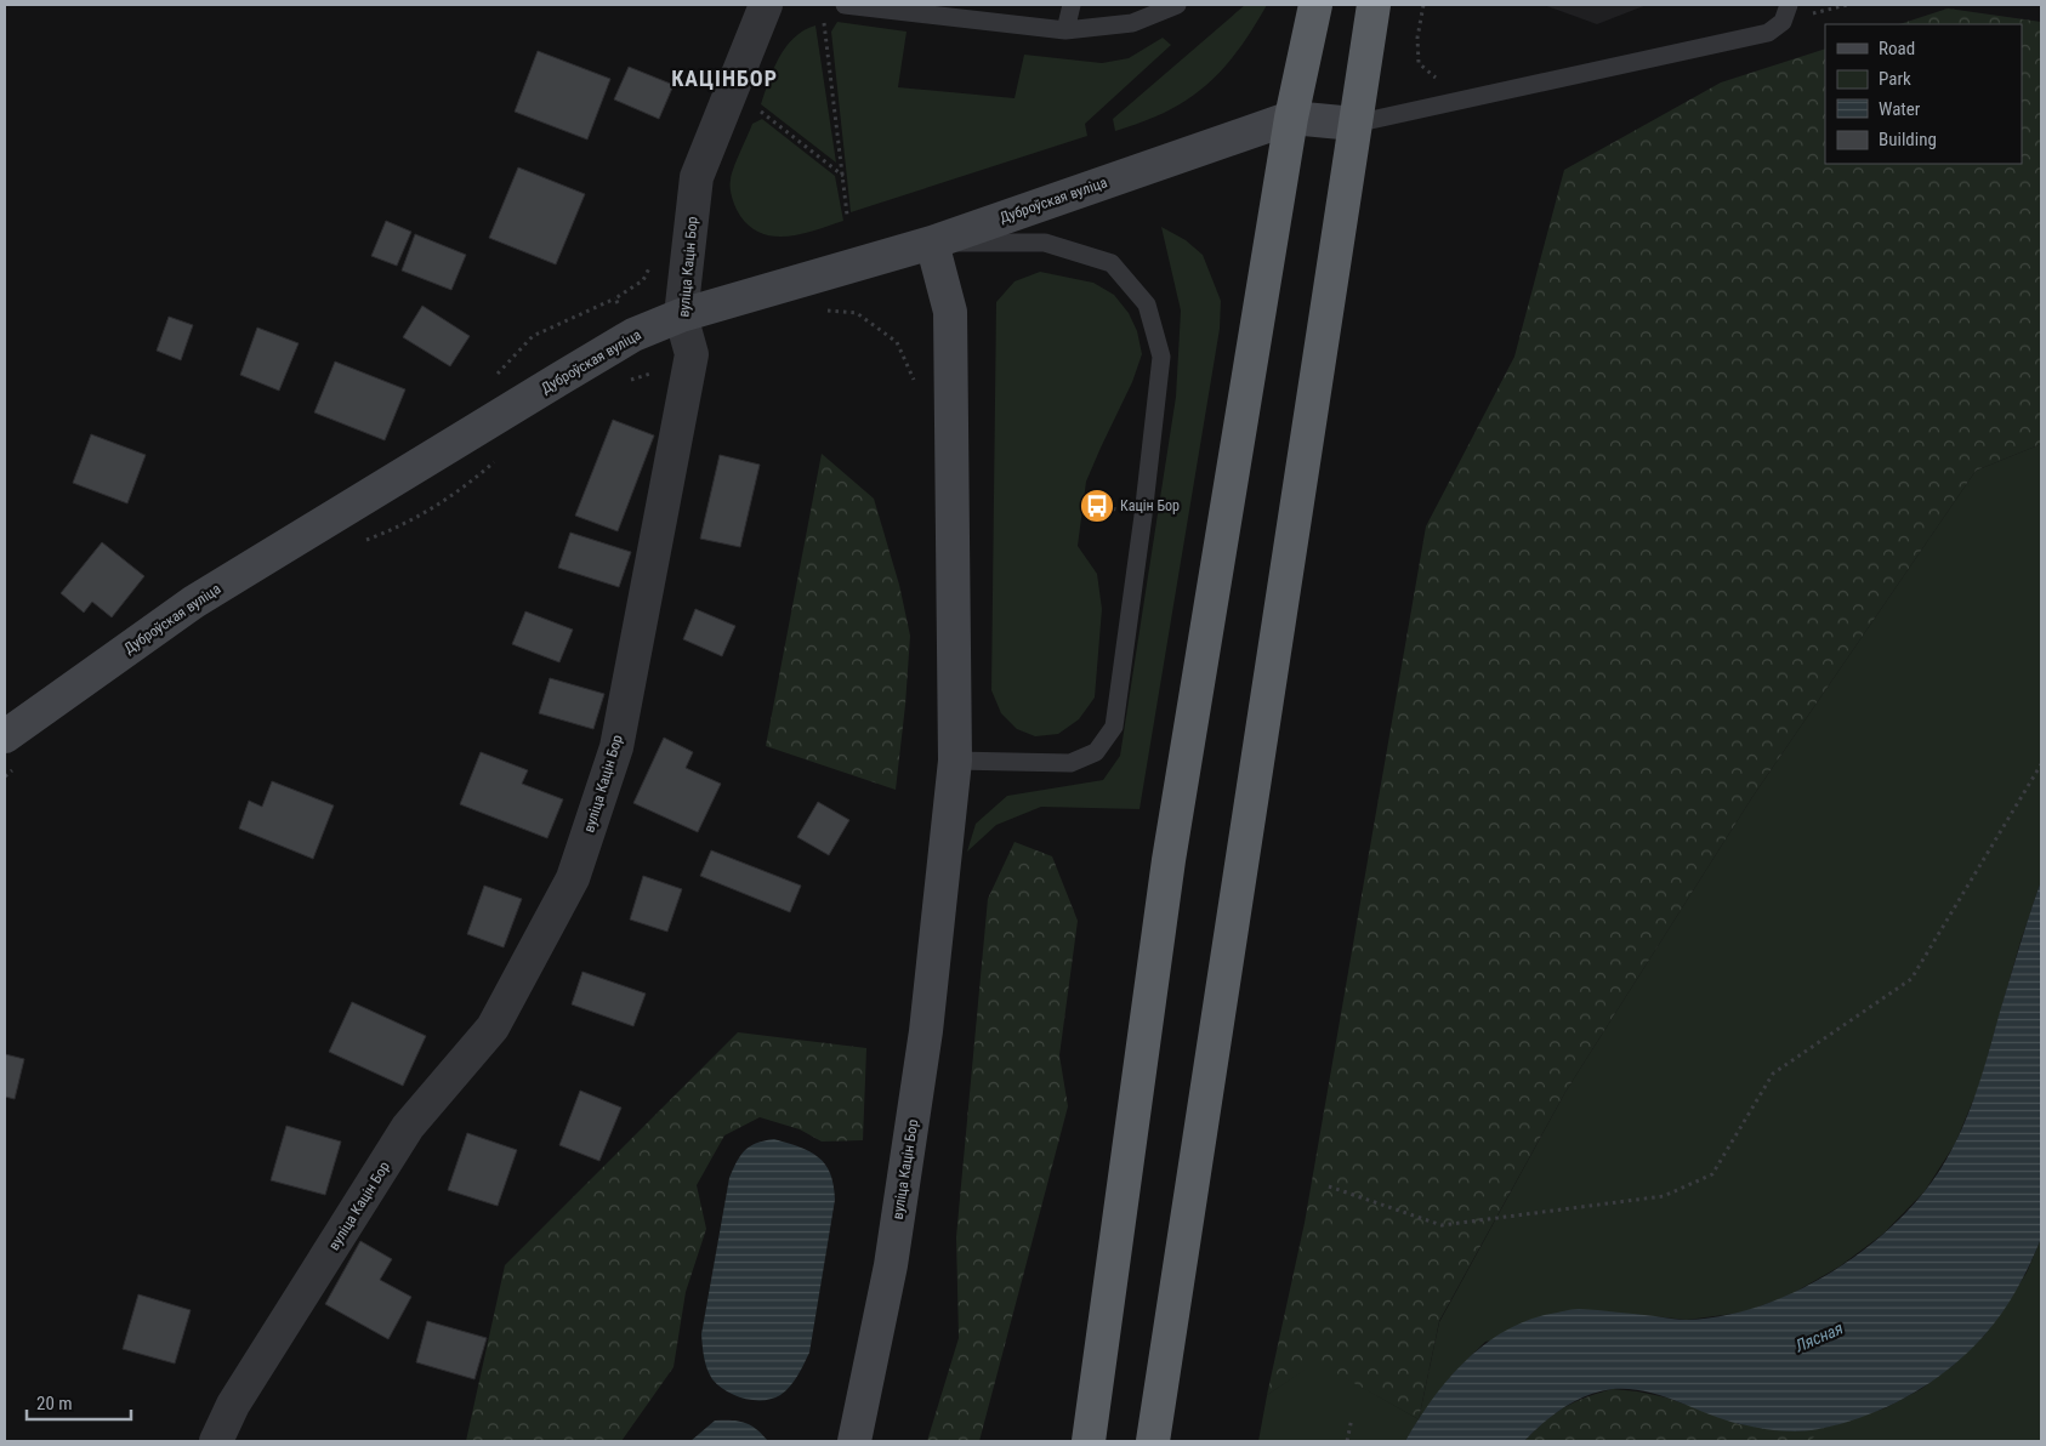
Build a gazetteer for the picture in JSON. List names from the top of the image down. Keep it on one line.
{"streets":{"main road":["Дуброўская вуліца","вуліца Кацін Бор"]},"crossings":[["Дуброўская вуліца","вуліца Кацін Бор"]],"districts":["КАЦІНБОР"],"water":["Лясная"],"places":{"bus stop":["Кацін Бор"]},"legend":["Road","Park","Water","Building"],"scale_bar":"20 m"}
